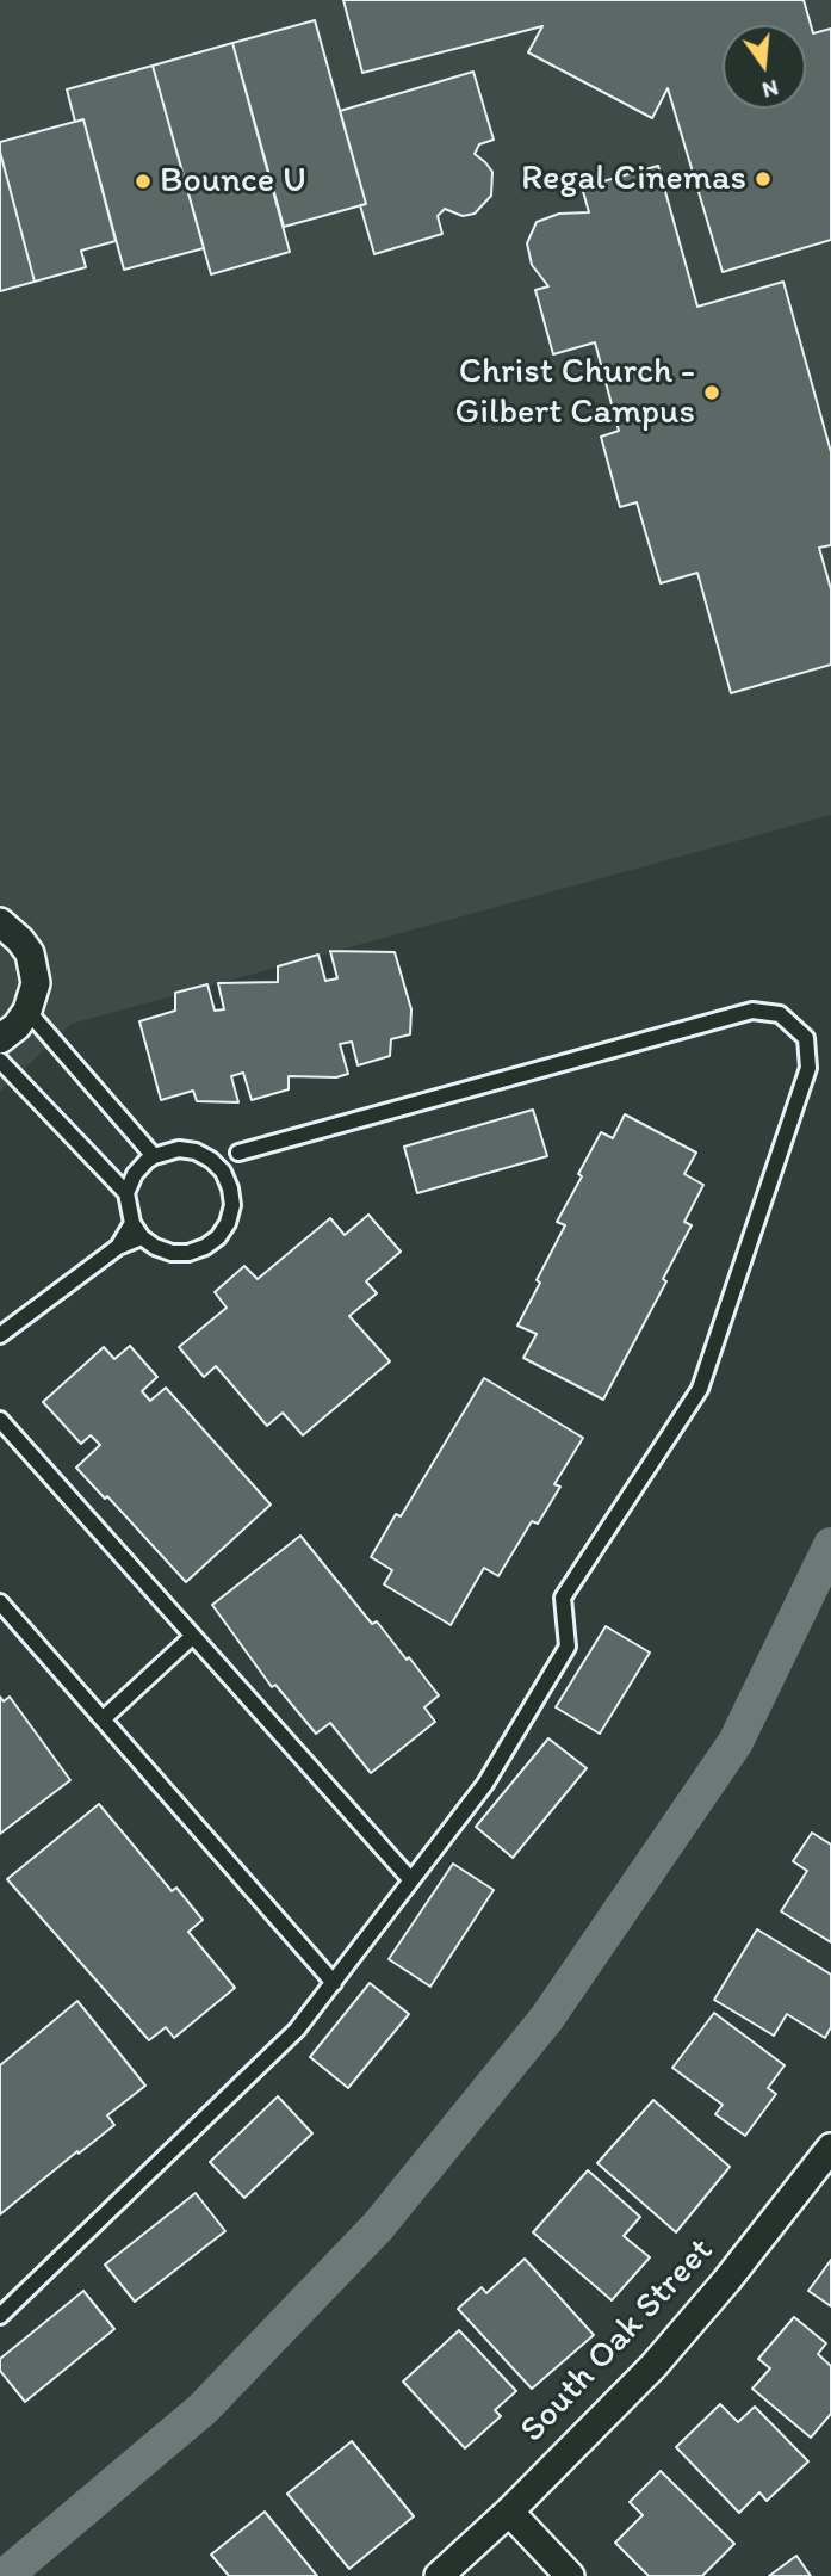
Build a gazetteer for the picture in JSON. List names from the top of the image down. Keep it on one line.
{"streets":{"street":["South Oak Street"]},"places":["Regal Cinemas","Bounce U","Christ Church - Gilbert Campus"],"north":"bottom"}
